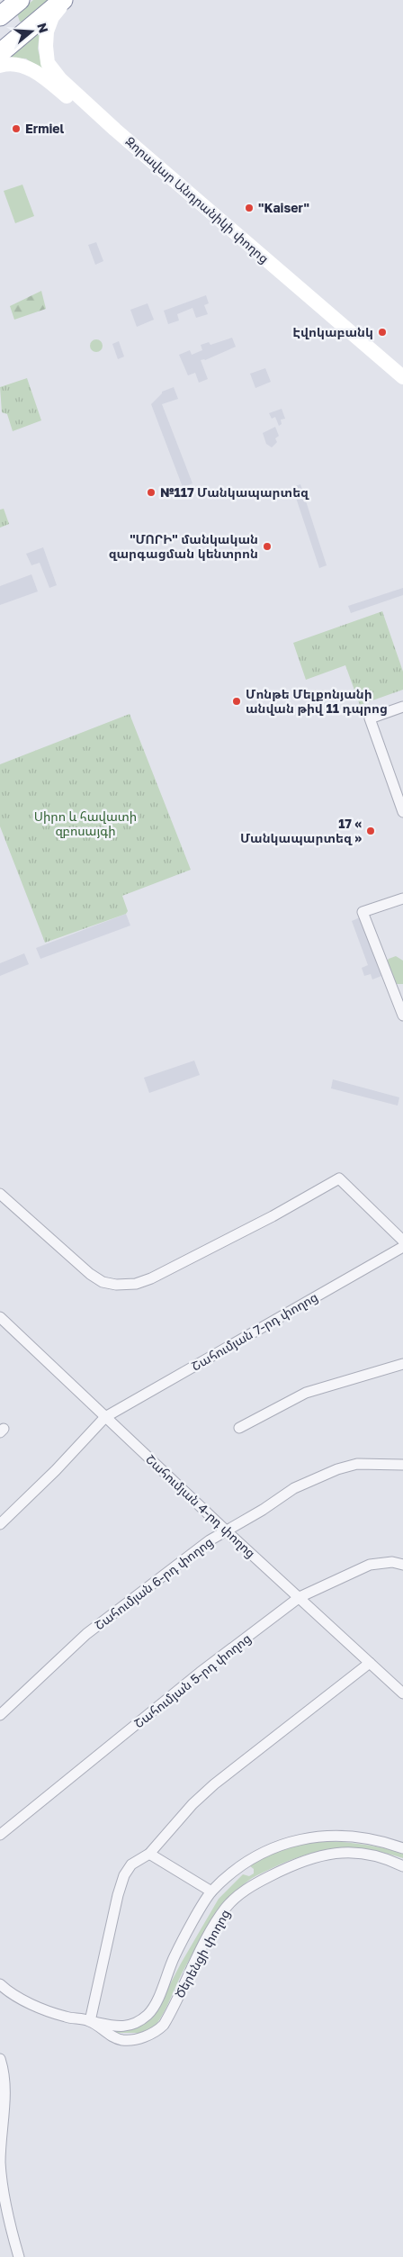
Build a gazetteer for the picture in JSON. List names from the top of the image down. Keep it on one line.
{"streets":{"main road":["Զորավար Անդրանիկի փողոց"],"street":["Շահումյան 7-րդ փողոց","Շահումյան 4-րդ փողոց","Շահումյան 6-րդ փողոց","Շահումյան 5-րդ փողոց","Ծերենցի փողոց"]},"crossings":[["Շահումյան 7-րդ փողոց","Շահումյան 4-րդ փողոց"],["Շահումյան 4-րդ փողոց","Շահումյան 6-րդ փողոց"],["Շահումյան 4-րդ փողոց","Շահումյան 5-րդ փողոց"]],"parks":["Սիրո և հավատի զբոսայգի"],"places":["Ermiel","\"Kaiser\"","Էվոկաբանկ","№117 Մանկապարտեզ","\"ՄՈՐԻ\" մանկական զարգացման կենտրոն","Մոնթե Մելքոնյանի անվան թիվ 11 դպրոց","17 « Մանկապարտեզ »"],"north":"right"}
